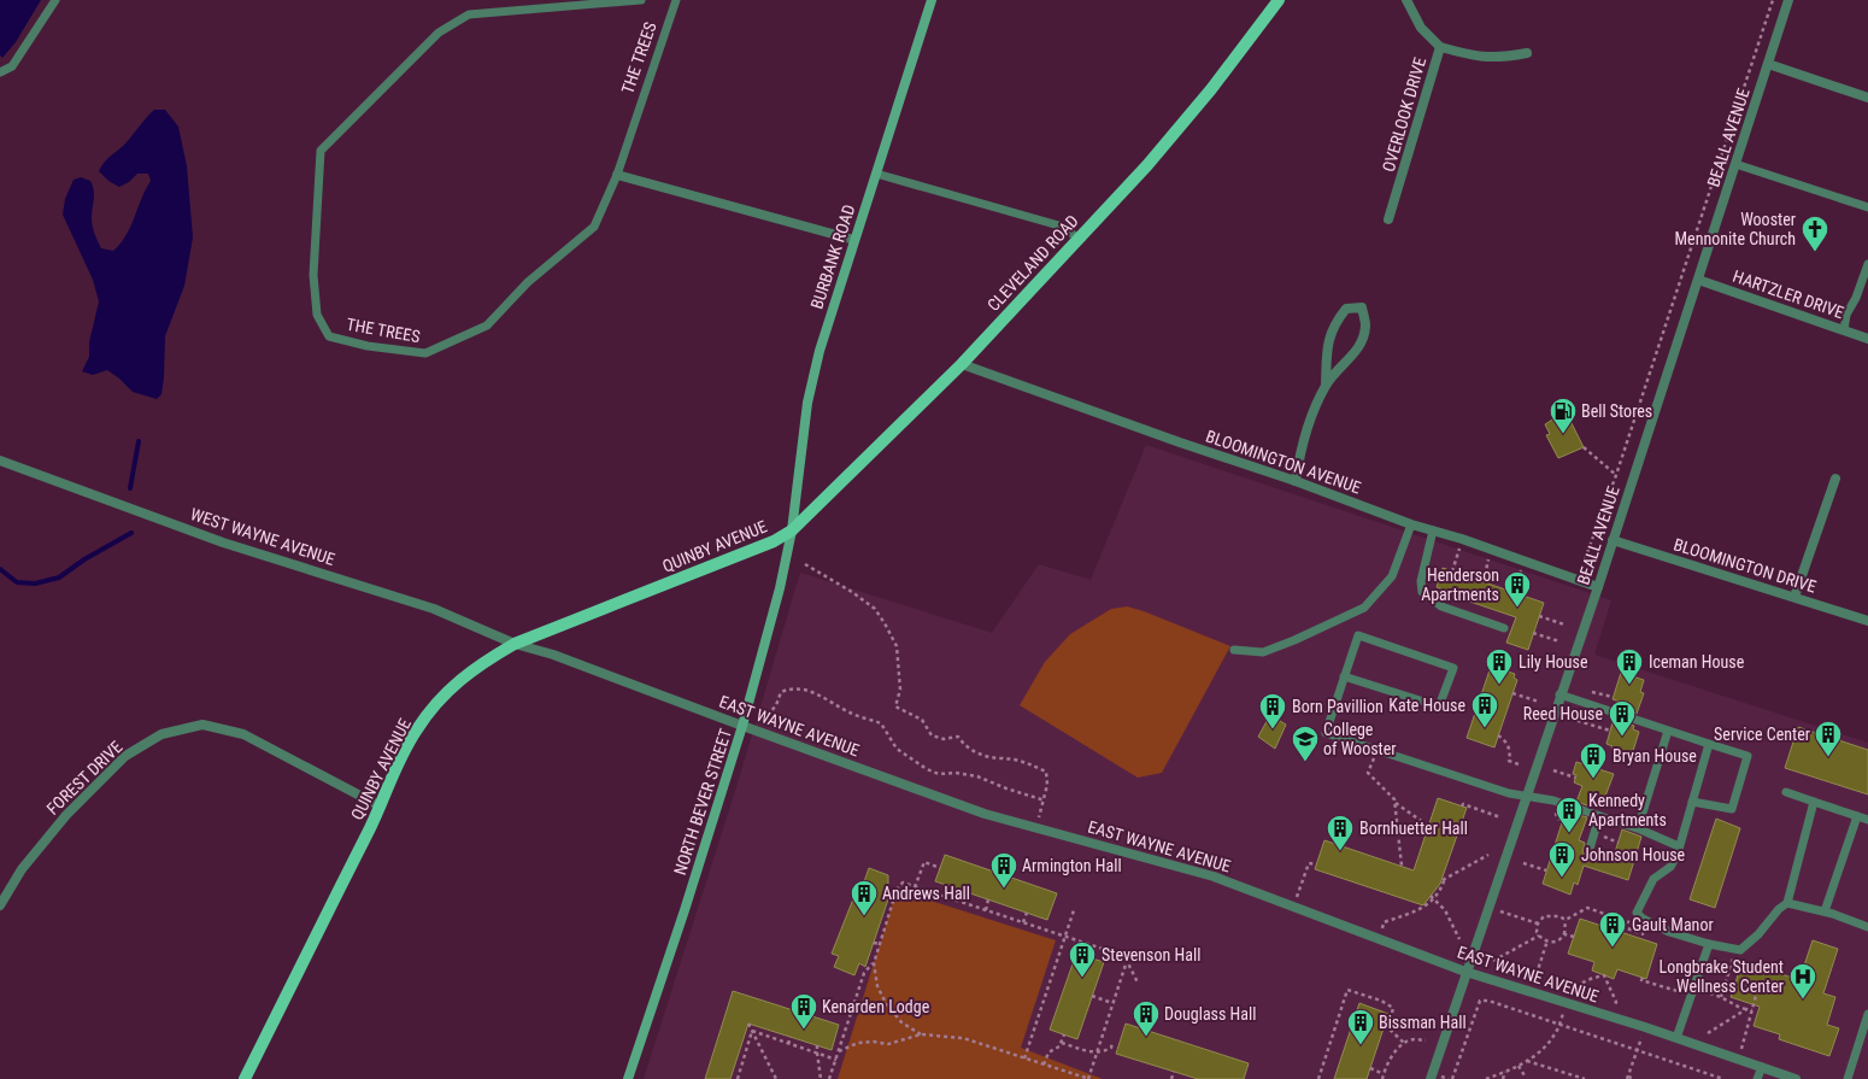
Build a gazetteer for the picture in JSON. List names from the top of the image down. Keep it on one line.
{"streets":{"main road":["BURBANK ROAD","CLEVELAND ROAD","QUINBY AVENUE","NORTH BEVER STREET"],"street":["OVERLOOK DRIVE","BEALL AVENUE","HARTZLER DRIVE","BLOOMINGTON AVENUE","WEST WAYNE AVENUE","BLOOMINGTON DRIVE","EAST WAYNE AVENUE","FOREST DRIVE"],"lane":["THE TREES"]},"crossings":[["BEALL AVENUE","HARTZLER DRIVE"],["BEALL AVENUE","BLOOMINGTON AVENUE"],["BEALL AVENUE","BLOOMINGTON DRIVE"],["BEALL AVENUE","EAST WAYNE AVENUE"],["BURBANK ROAD","CLEVELAND ROAD"],["BURBANK ROAD","QUINBY AVENUE"],["BURBANK ROAD","NORTH BEVER STREET"],["CLEVELAND ROAD","BLOOMINGTON AVENUE"],["CLEVELAND ROAD","QUINBY AVENUE"],["CLEVELAND ROAD","NORTH BEVER STREET"],["WEST WAYNE AVENUE","QUINBY AVENUE"],["WEST WAYNE AVENUE","EAST WAYNE AVENUE"],["QUINBY AVENUE","EAST WAYNE AVENUE"],["QUINBY AVENUE","FOREST DRIVE"],["QUINBY AVENUE","NORTH BEVER STREET"],["EAST WAYNE AVENUE","NORTH BEVER STREET"]],"places":{"church":["Wooster Mennonite Church"],"fuel station":["Bell Stores"],"building":["Henderson Apartments","Lily House","Iceman House","Kate House","Born Pavillion","Reed House","Service Center","Bryan House","Kennedy Apartments","Bornhuetter Hall","Johnson House","Armington Hall","Andrews Hall","Gault Manor","Stevenson Hall","Kenarden Lodge","Douglass Hall","Bissman Hall"],"school or university":["College of Wooster"],"hospital":["Longbrake Student Wellness Center"]}}
